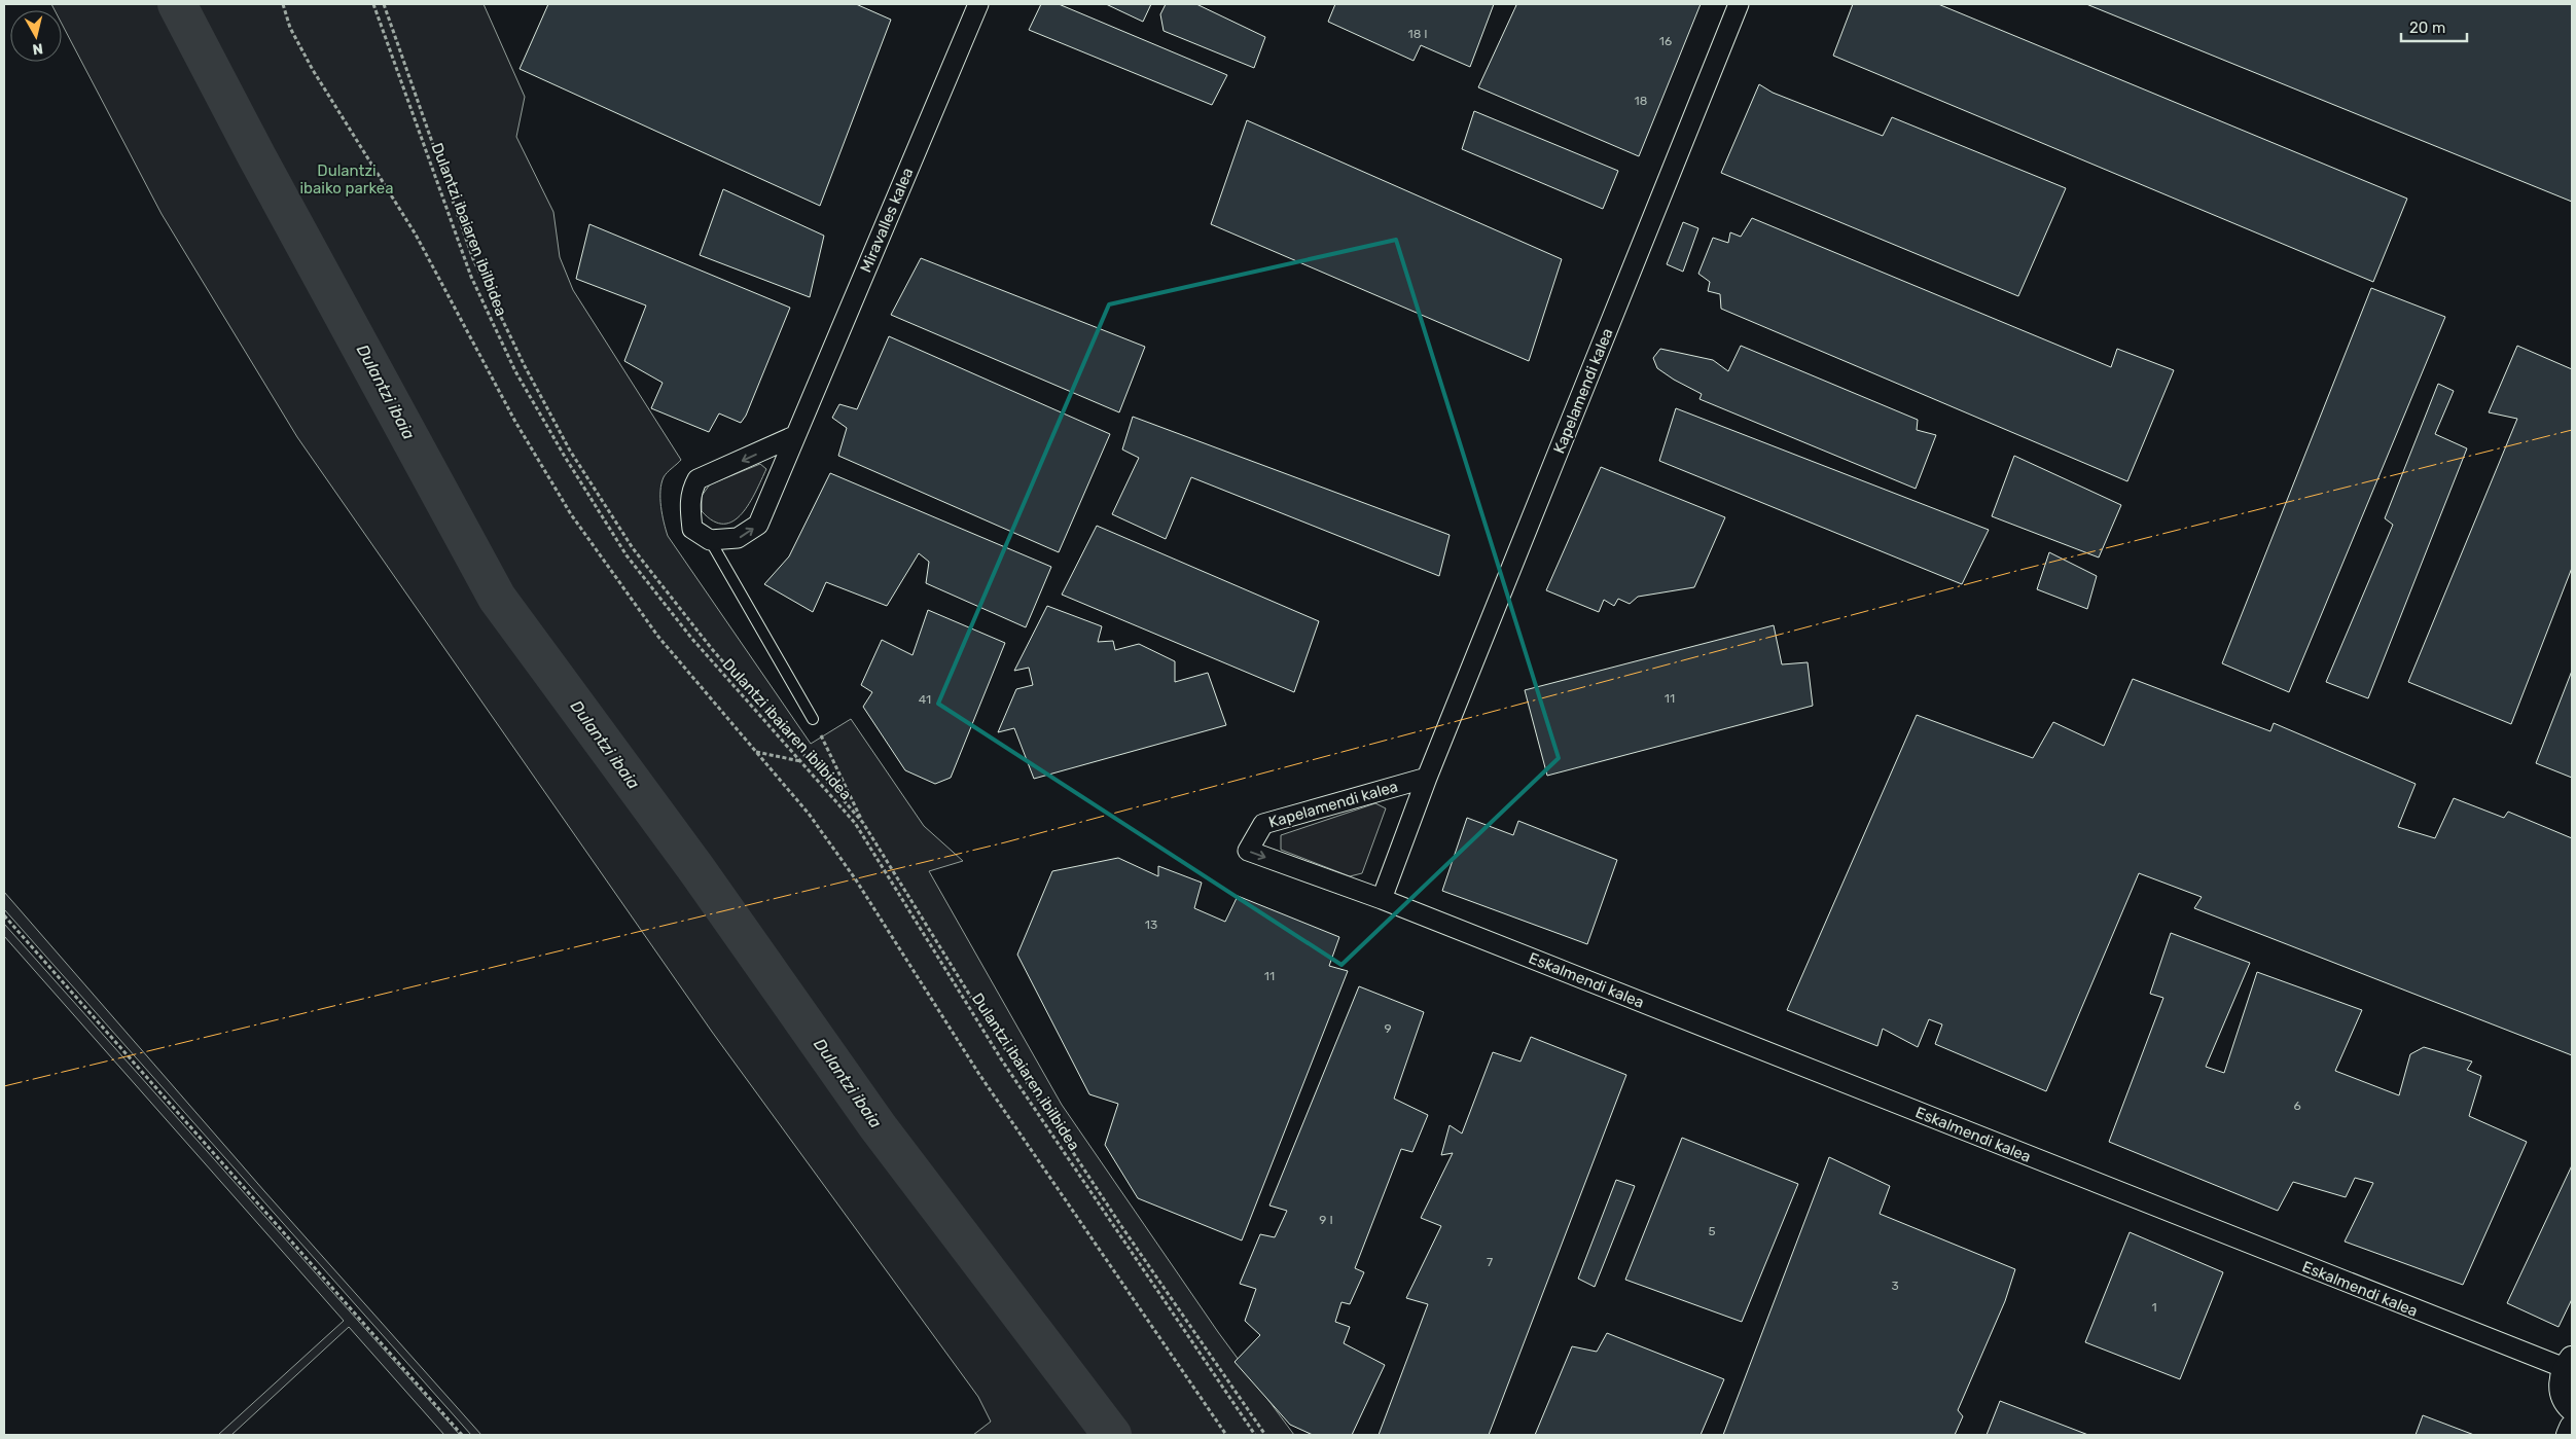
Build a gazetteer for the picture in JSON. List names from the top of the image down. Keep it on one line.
{"streets":{"street":["Miravalles kalea","Kapelamendi kalea","Eskalmendi kalea"],"path":["Dulantzi ibaiaren ibilbidea"]},"crossings":[["Kapelamendi kalea","Eskalmendi kalea"]],"water":["Dulantzi ibaia"],"parks":["Dulantzi ibaiko parkea"],"house_numbers":["18 I","16","18","11","41","13","11","9","6","9 I","5","7","3","1"],"scale_bar":"20 m","north":"bottom"}
